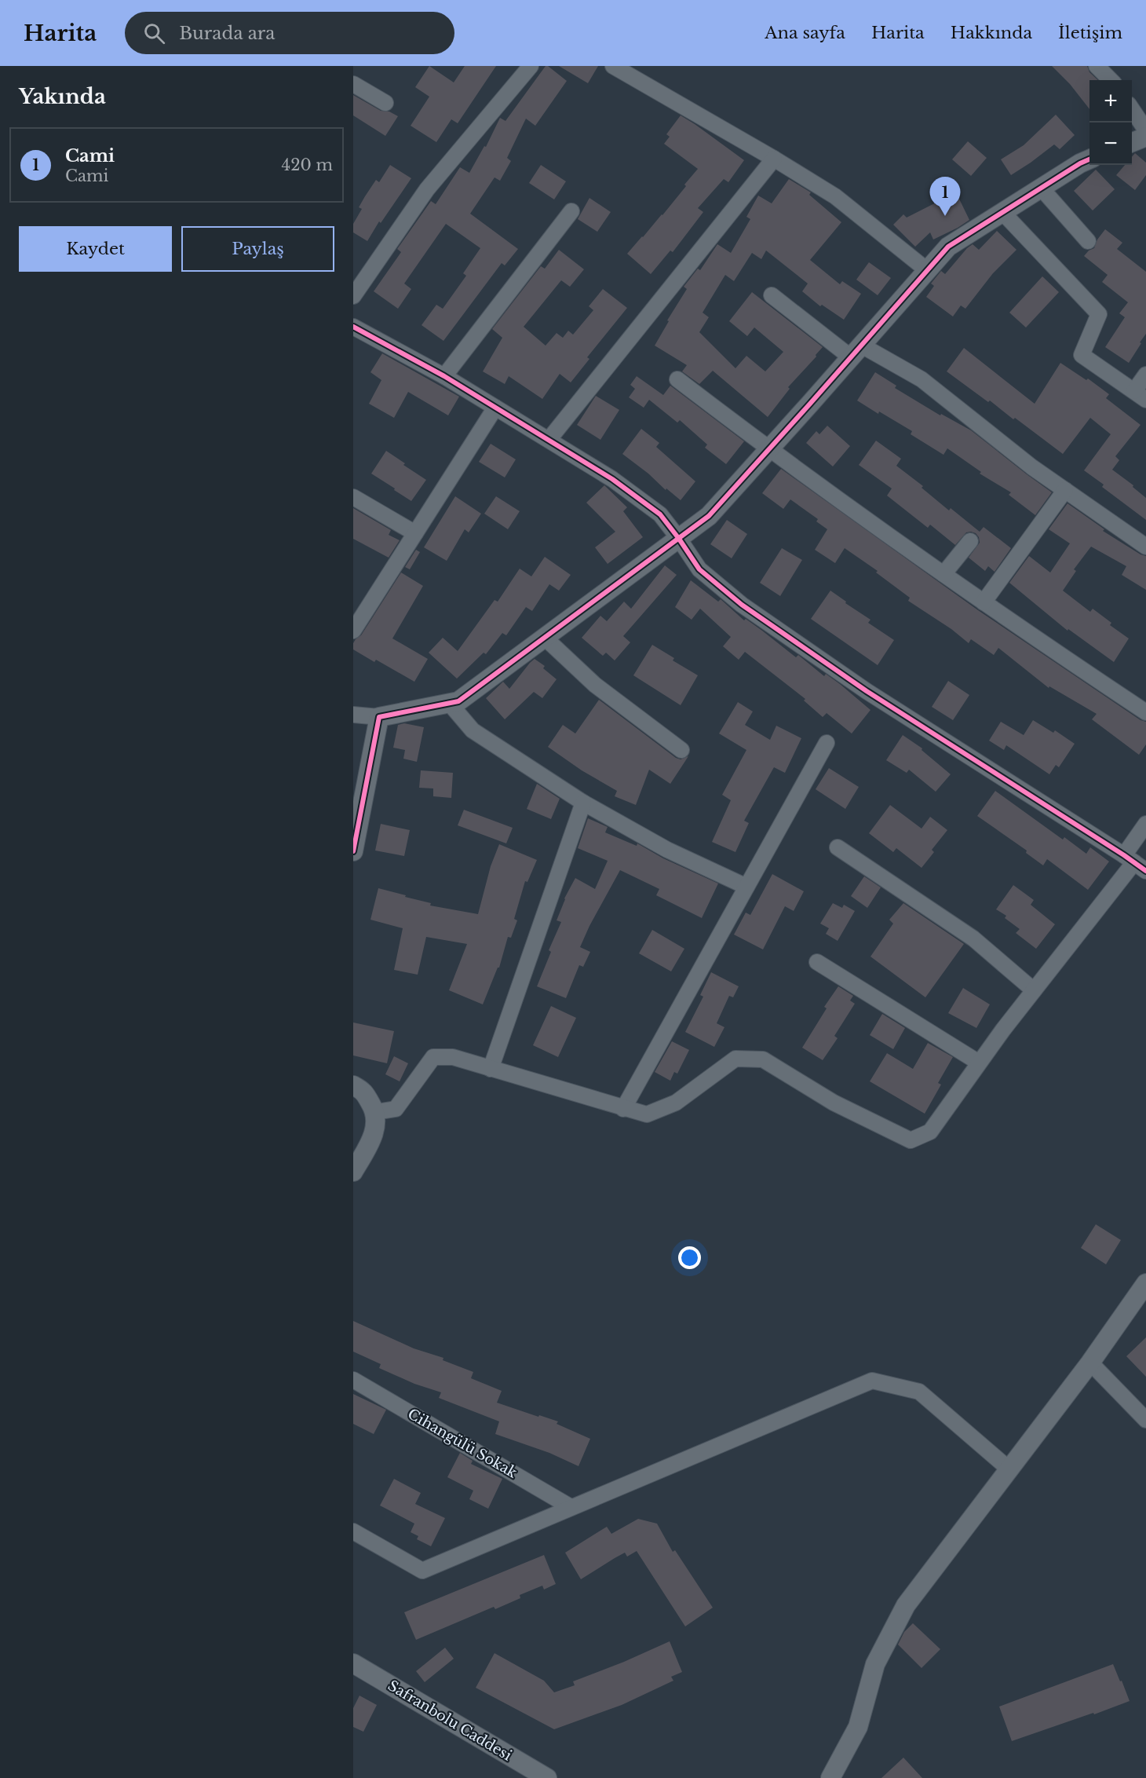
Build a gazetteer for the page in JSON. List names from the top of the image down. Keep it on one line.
{"streets":{"street":["Cihangülü Sokak","Safranbolu Caddesi"]},"page":{"header":"Harita","search":"Burada ara","nav":["Ana sayfa","Harita","Hakkında","İletişim"],"heading":"Yakında","map_buttons":["+","−"],"list":[{"mark":"1","name":"Cami","note":"Cami","value":"420 m"}],"pins":"1","buttons":["Kaydet","Paylaş"]}}
